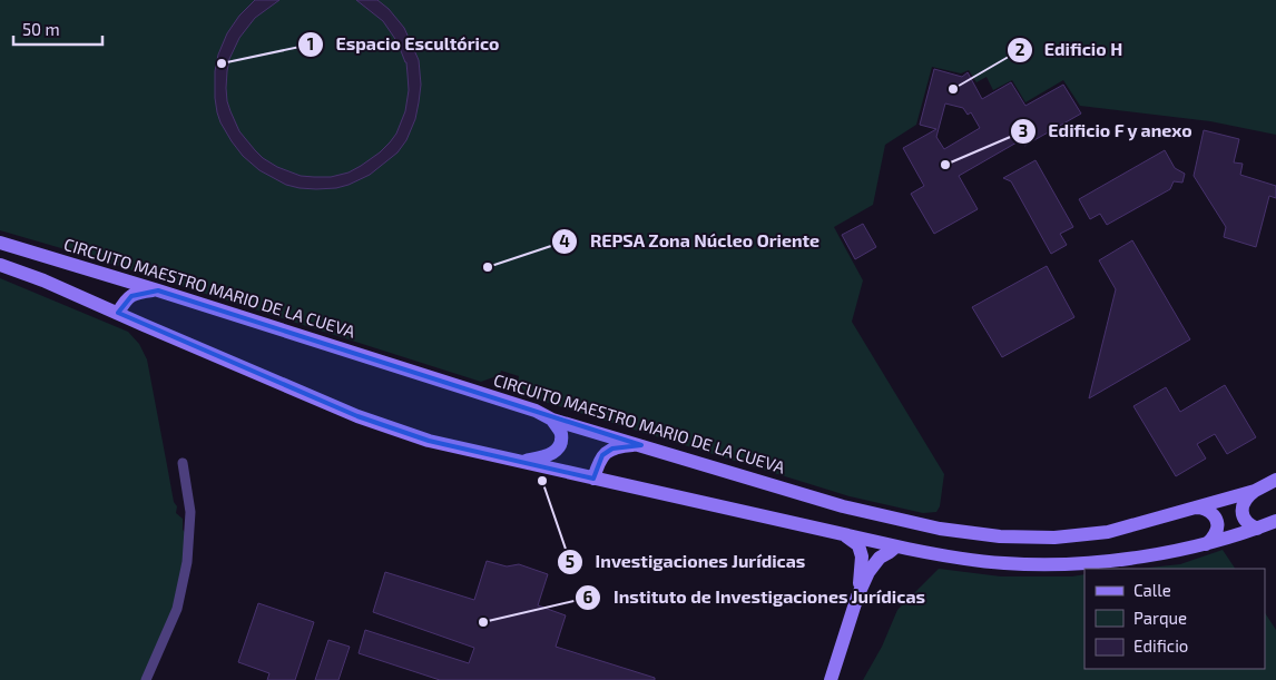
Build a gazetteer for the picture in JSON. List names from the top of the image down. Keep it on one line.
{"streets":{"street":["CIRCUITO MAESTRO MARIO DE LA CUEVA"]},"places":["Espacio Escultórico","Edificio H","Edificio F y anexo","REPSA Zona Núcleo Oriente","Investigaciones Jurídicas","Instituto de Investigaciones Jurídicas"],"legend":["Calle","Parque","Edificio"],"scale_bar":"50 m"}
